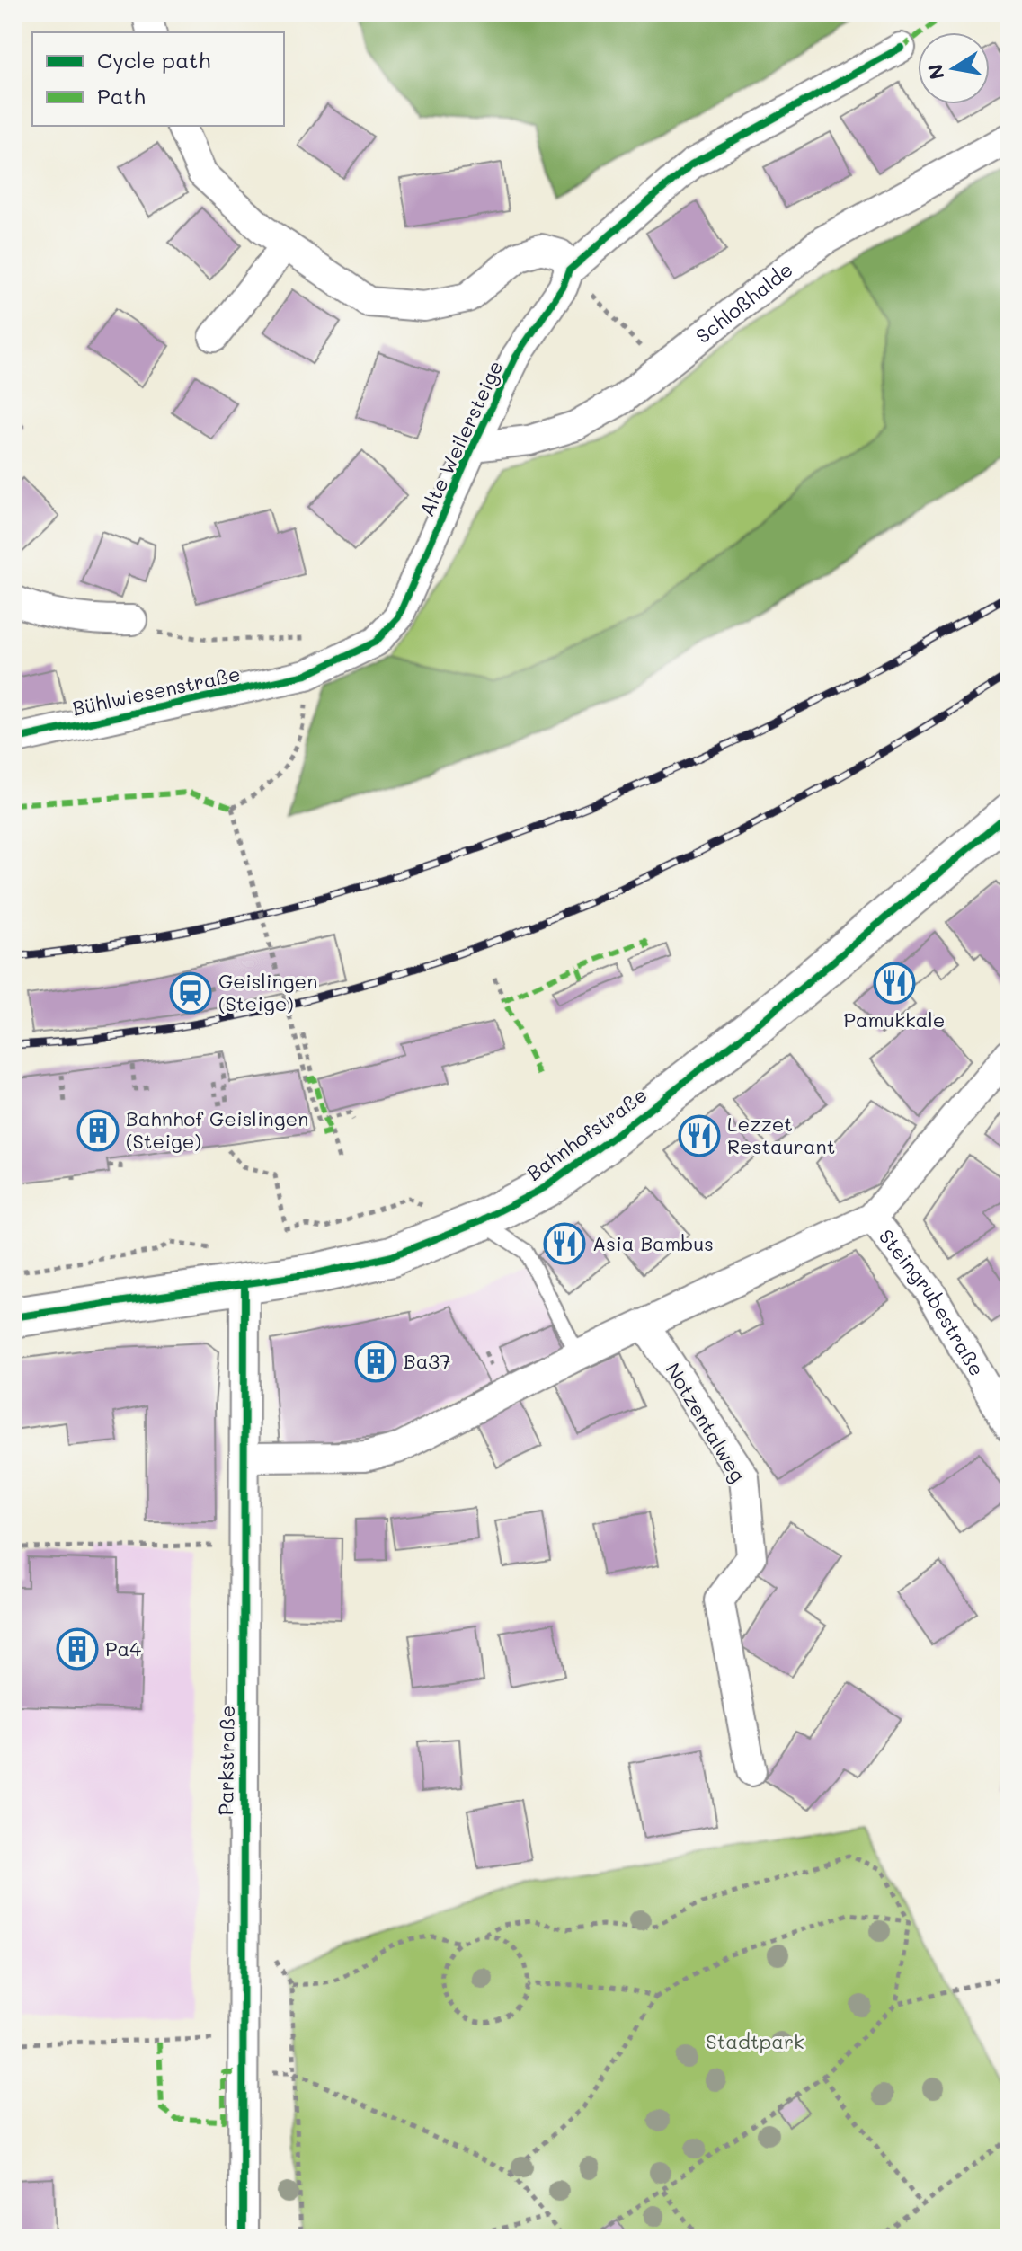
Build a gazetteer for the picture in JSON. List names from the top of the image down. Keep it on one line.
{"streets":{"street":["Schloßhalde","Alte Weilersteige","Bühlwiesenstraße","Bahnhofstraße","Steingrubestraße","Notzentalweg","Parkstraße"]},"crossings":[["Schloßhalde","Alte Weilersteige"],["Alte Weilersteige","Bühlwiesenstraße"],["Bahnhofstraße","Parkstraße"]],"parks":["Stadtpark"],"places":{"restaurant":["Pamukkale","Lezzet Restaurant","Asia Bambus"],"station":["Geislingen (Steige)"],"building":["Bahnhof Geislingen (Steige)","Ba37","Pa4"]},"legend":["Cycle path","Path"],"north":"left"}
